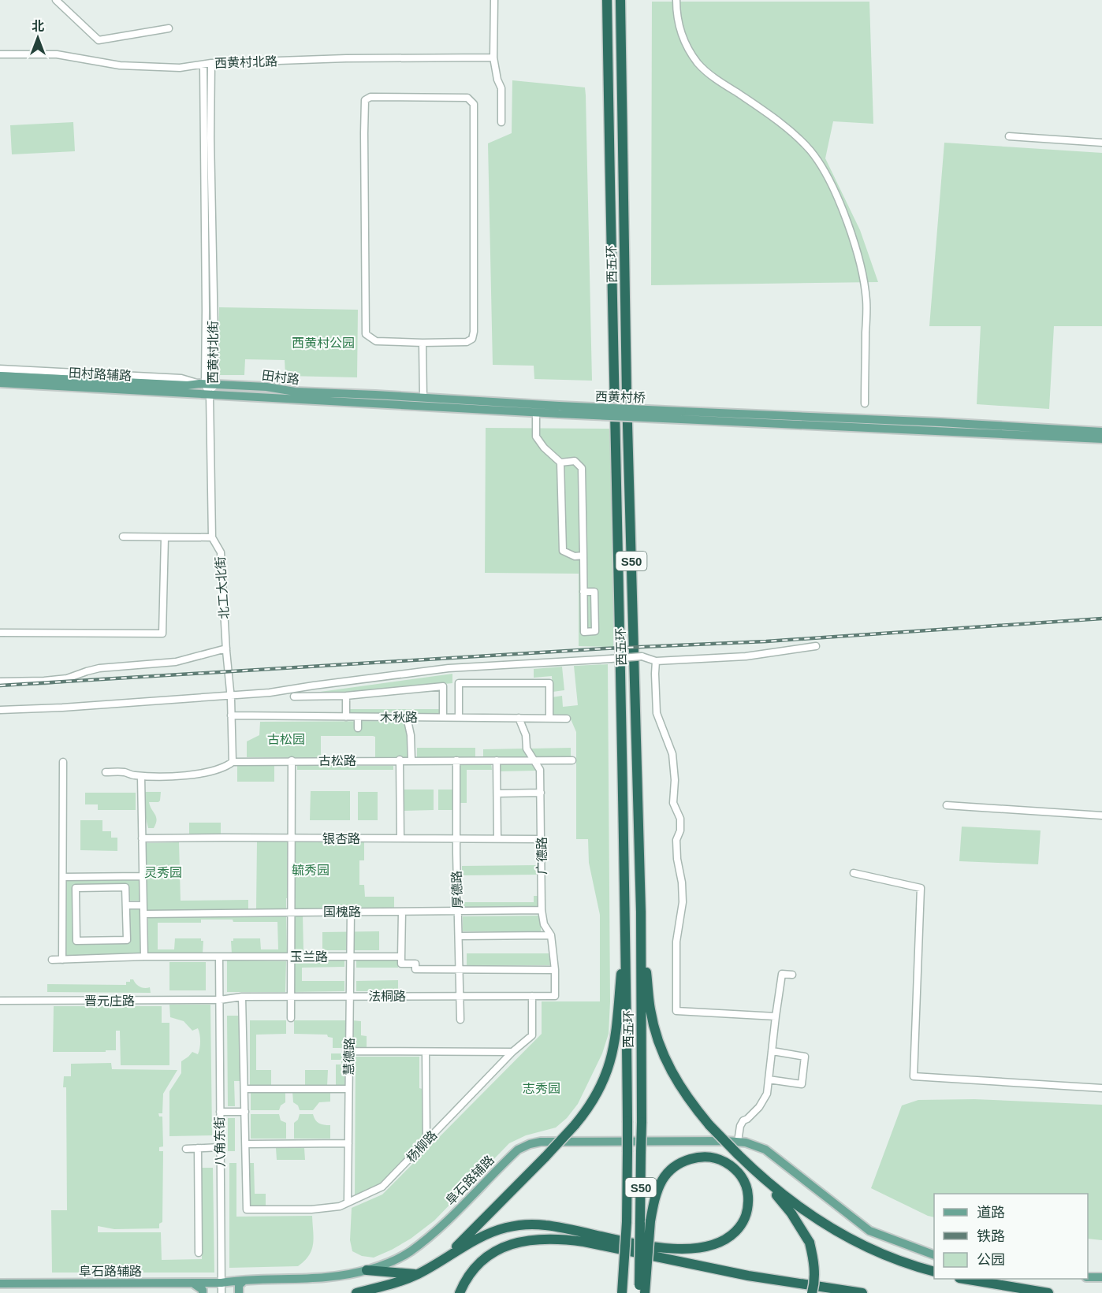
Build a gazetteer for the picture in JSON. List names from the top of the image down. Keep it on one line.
{"streets":{"highway":["西五环","S50"],"main road":["田村路","西黄村桥","阜石路辅路"],"street":["西黄村北路","西黄村北街","田村路辅路","北工大北街","木秋路","古松路","银杏路","广德路","厚德路","国槐路","玉兰路","法桐路","晋元庄路","慧德路","八角东街","杨柳路"]},"crossings":[["西黄村北路","西黄村北街"],["西黄村北街","田村路辅路"],["西黄村北街","田村路"],["西黄村北街","北工大北街"],["田村路辅路","田村路"],["田村路","西黄村桥"],["田村路","北工大北街"],["北工大北街","木秋路"],["北工大北街","古松路"],["木秋路","广德路"],["古松路","广德路"],["古松路","厚德路"],["银杏路","广德路"],["银杏路","厚德路"],["广德路","国槐路"],["广德路","法桐路"],["厚德路","国槐路"],["厚德路","法桐路"],["国槐路","慧德路"],["玉兰路","慧德路"],["玉兰路","八角东街"],["法桐路","晋元庄路"],["法桐路","慧德路"],["法桐路","八角东街"],["法桐路","杨柳路"],["晋元庄路","八角东街"],["慧德路","杨柳路"],["八角东街","阜石路辅路"]],"parks":["西黄村公园","古松园","毓秀园","灵秀园","志秀园"],"legend":["道路","铁路","公园"],"north":"top"}
